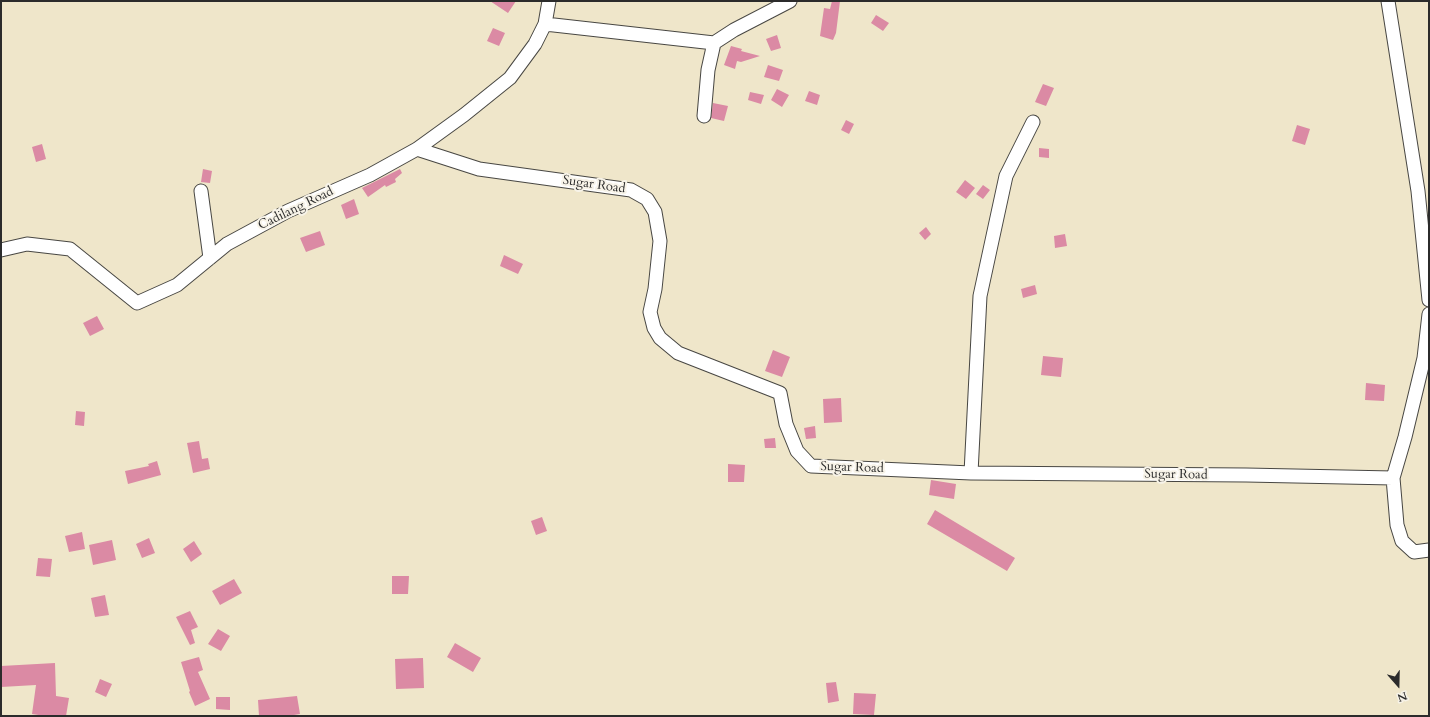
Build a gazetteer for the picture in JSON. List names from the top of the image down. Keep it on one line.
{"streets":{"street":["Sugar Road","Cadilang Road"]},"crossings":[["Sugar Road","Cadilang Road"]],"north":"bottom"}
